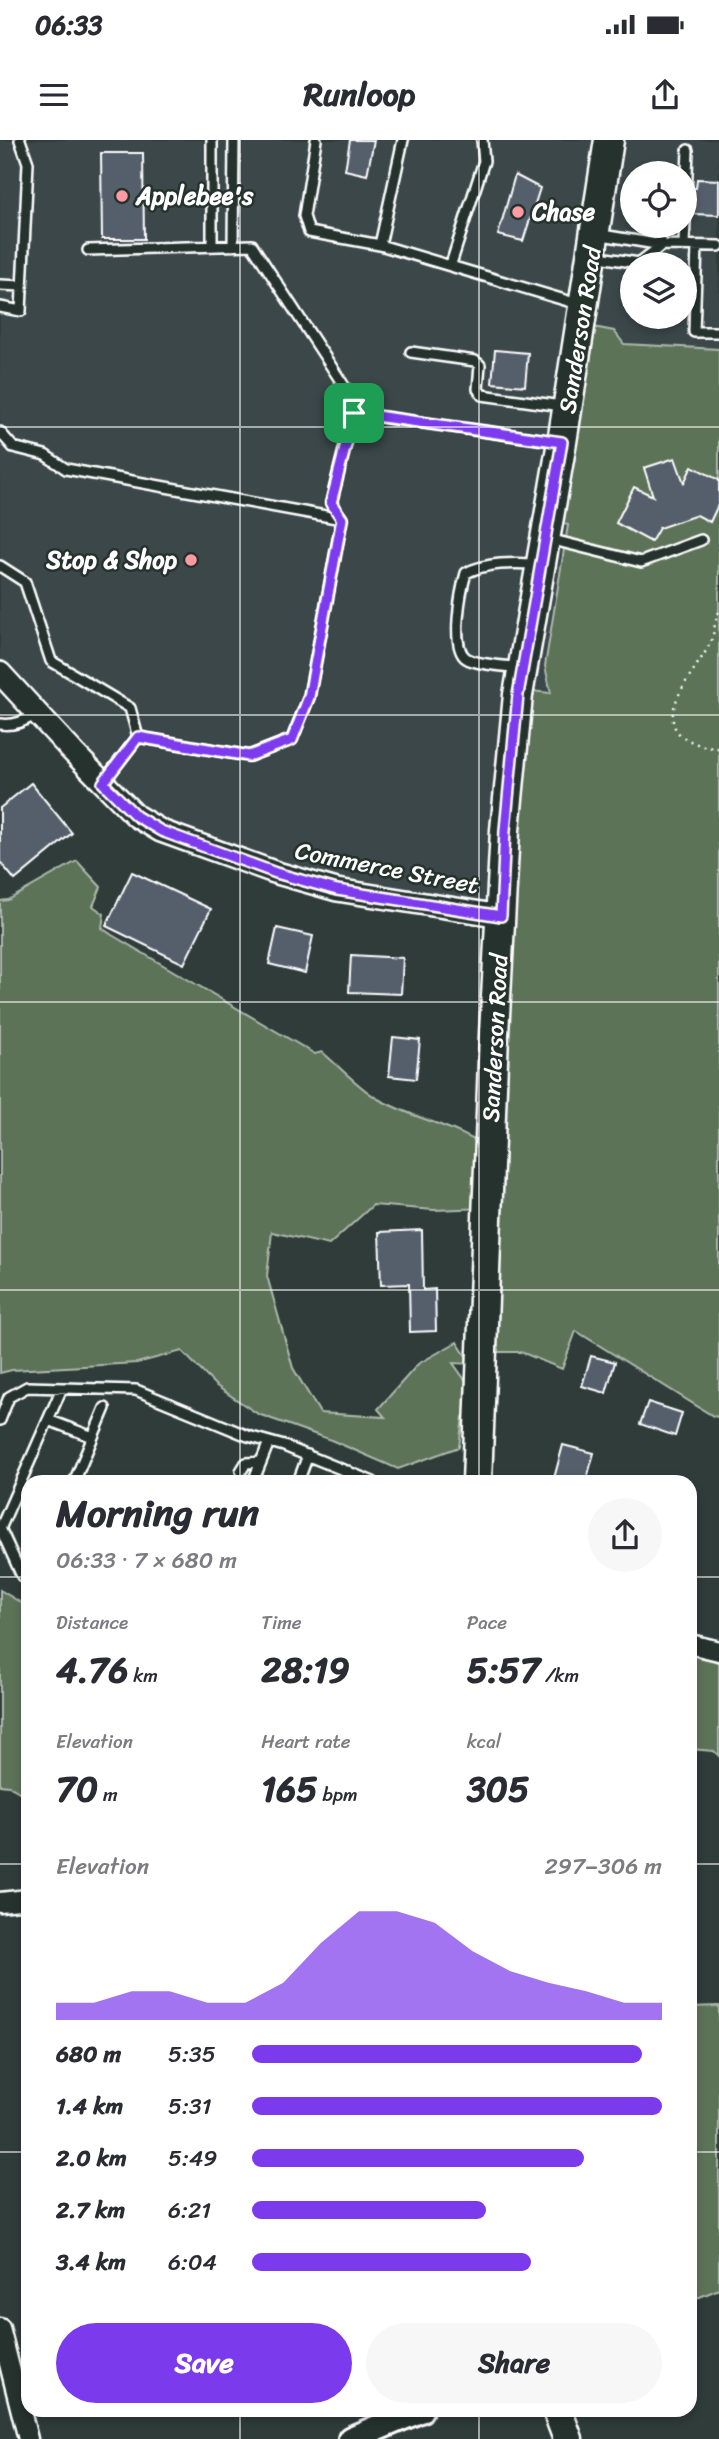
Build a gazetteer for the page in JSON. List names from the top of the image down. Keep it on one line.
{"streets":{"main road":["Sanderson Road"],"street":["Commerce Street"]},"crossings":[["Sanderson Road","Commerce Street"]],"places":["Applebee's","Chase","Stop & Shop"],"page":{"status":"06:33","header":"Runloop","heading":["Morning run","06:33 · 7 × 680 m"],"stats":[["Distance","4.76 km"],["Time","28:19"],["Pace","5:57 /km"],["Elevation","70 m"],["Heart rate","165 bpm"],["kcal","305"]],"chart":["Elevation","297–306 m"],"list":[{"name":"680 m","note":"5:35"},{"name":"1.4 km","note":"5:31"},{"name":"2.0 km","note":"5:49"},{"name":"2.7 km","note":"6:21"},{"name":"3.4 km","note":"6:04"}],"buttons":["Save","Share"]}}
